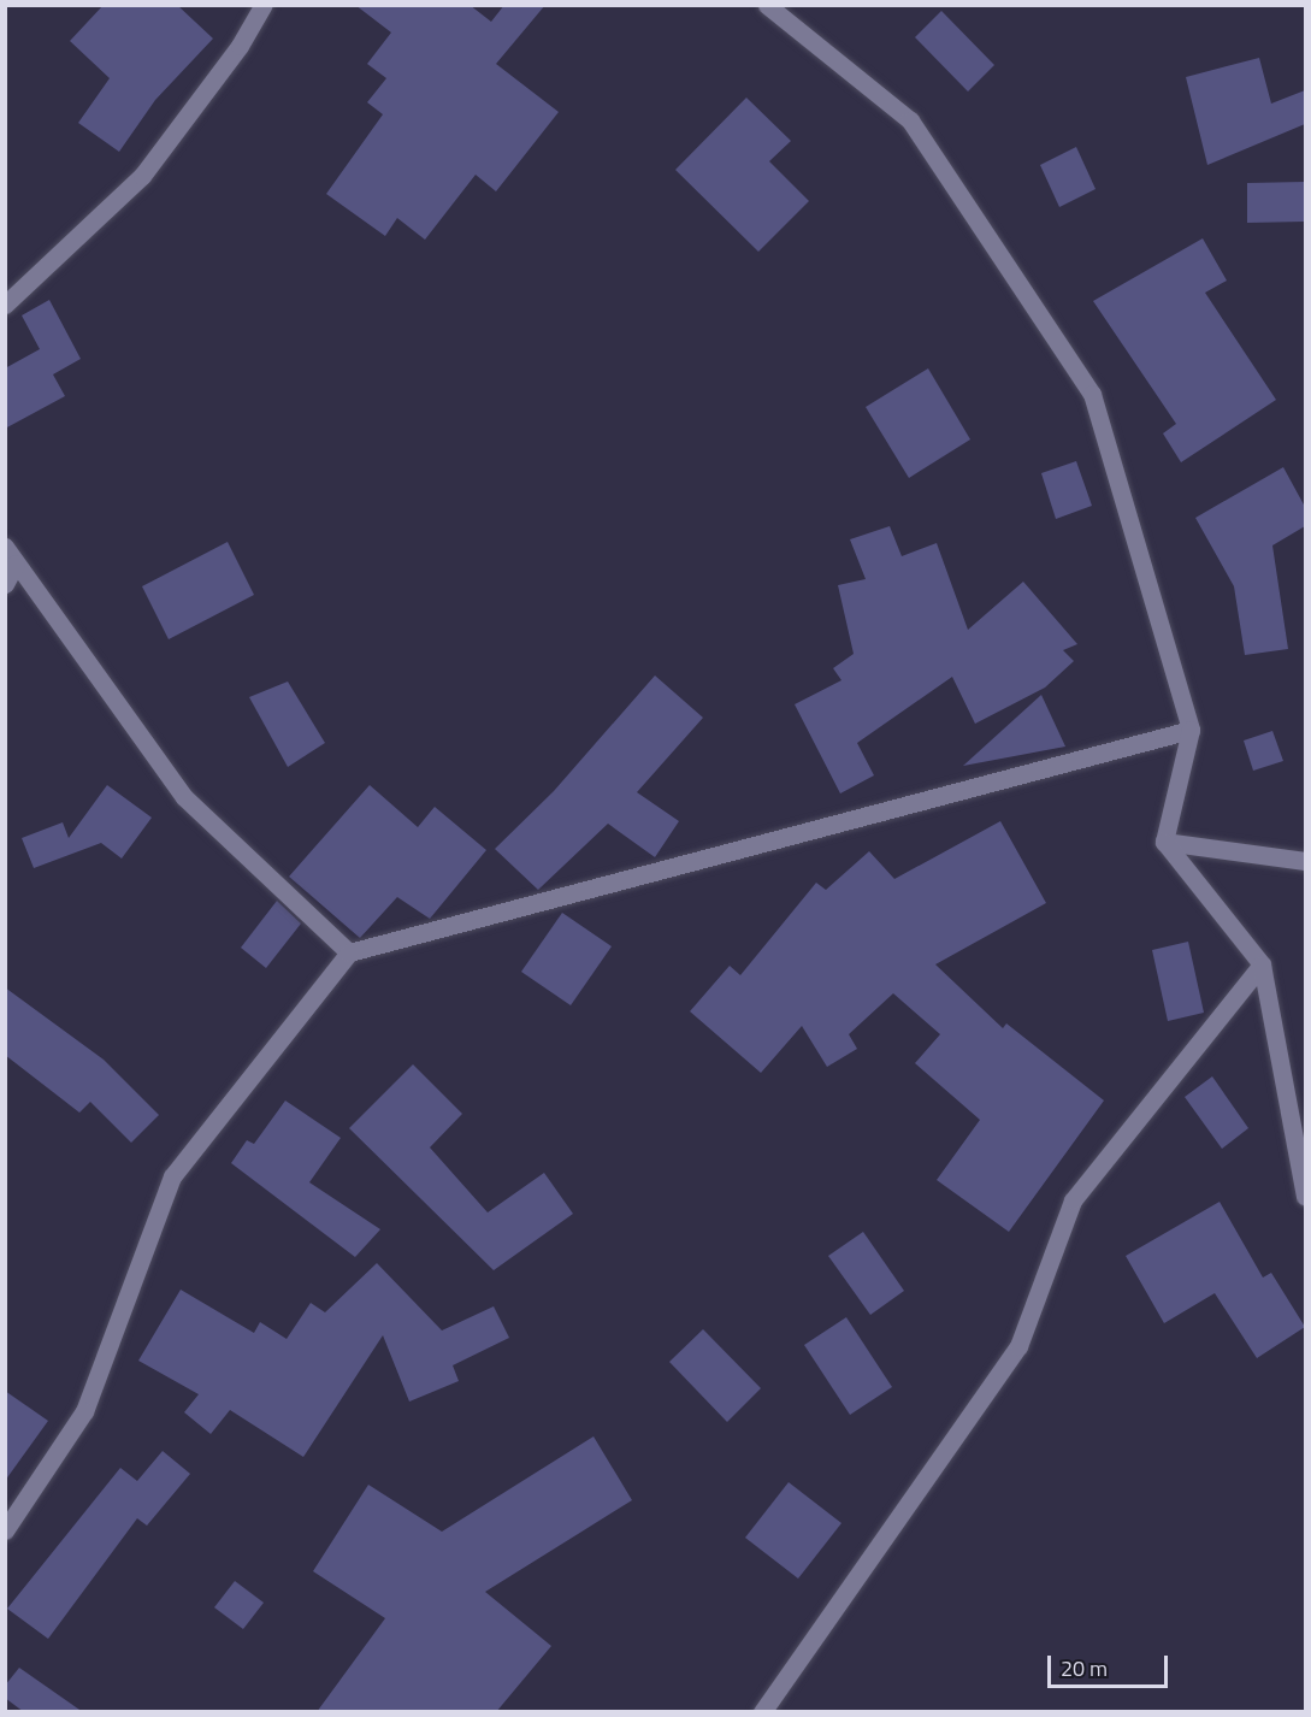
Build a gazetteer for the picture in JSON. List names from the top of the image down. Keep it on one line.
{"scale_bar":"20 m"}
